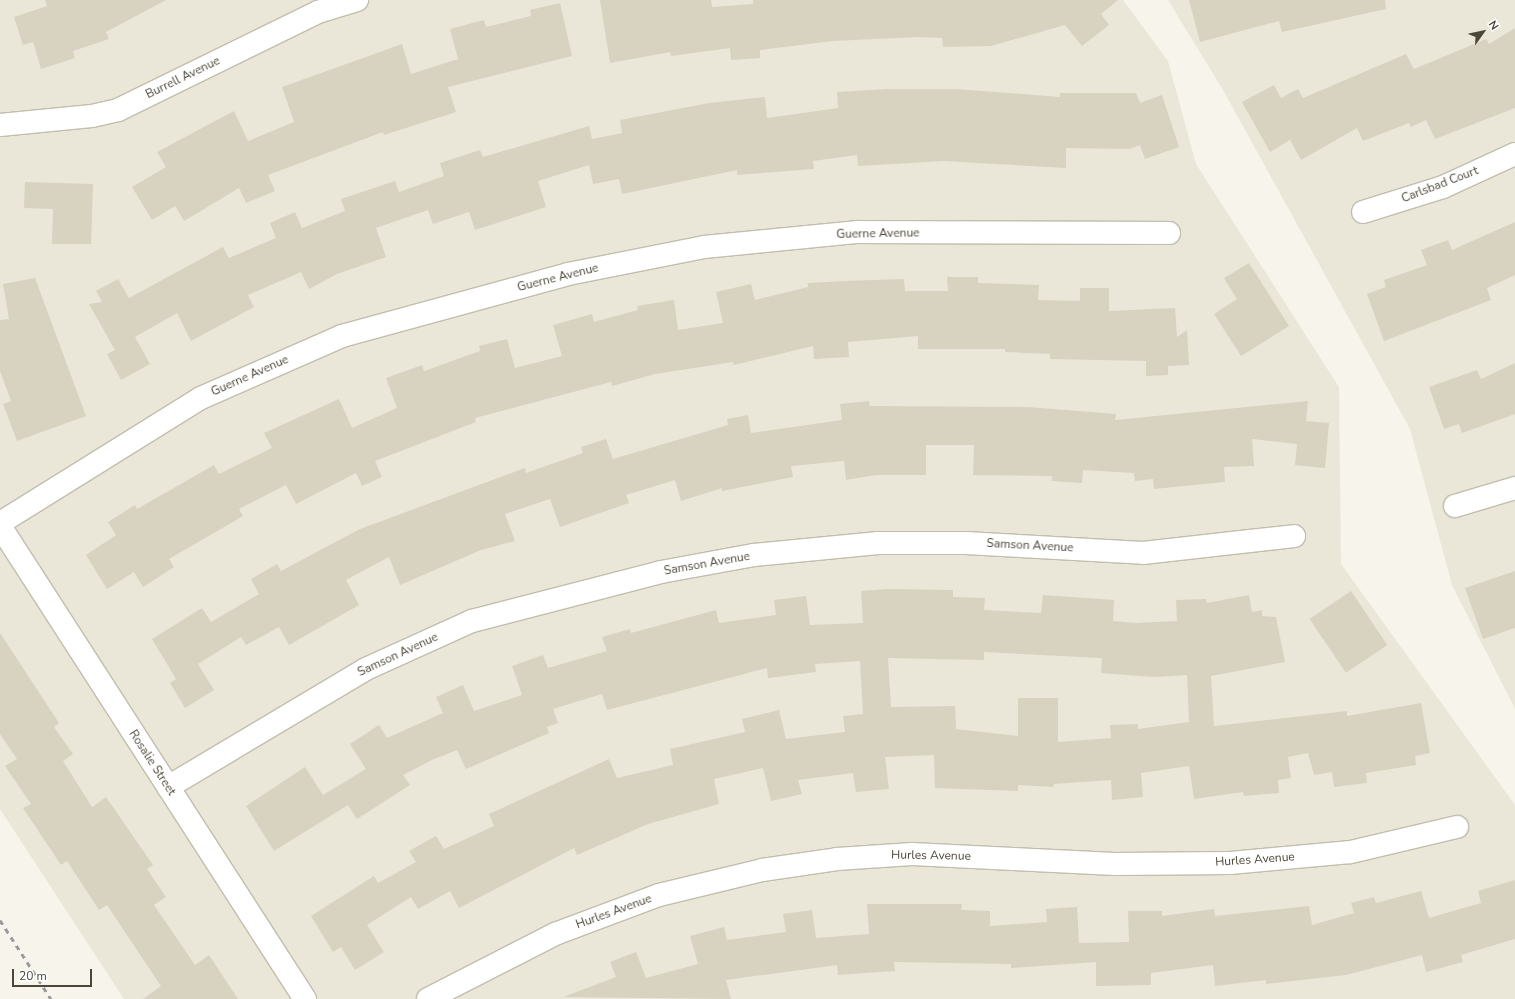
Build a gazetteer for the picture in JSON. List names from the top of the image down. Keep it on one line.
{"streets":{"street":["Burrell Avenue","Carlsbad Court","Guerne Avenue","Samson Avenue","Rosalie Street","Hurles Avenue"]},"crossings":[["Samson Avenue","Rosalie Street"]],"scale_bar":"20 m","north":"top right"}
